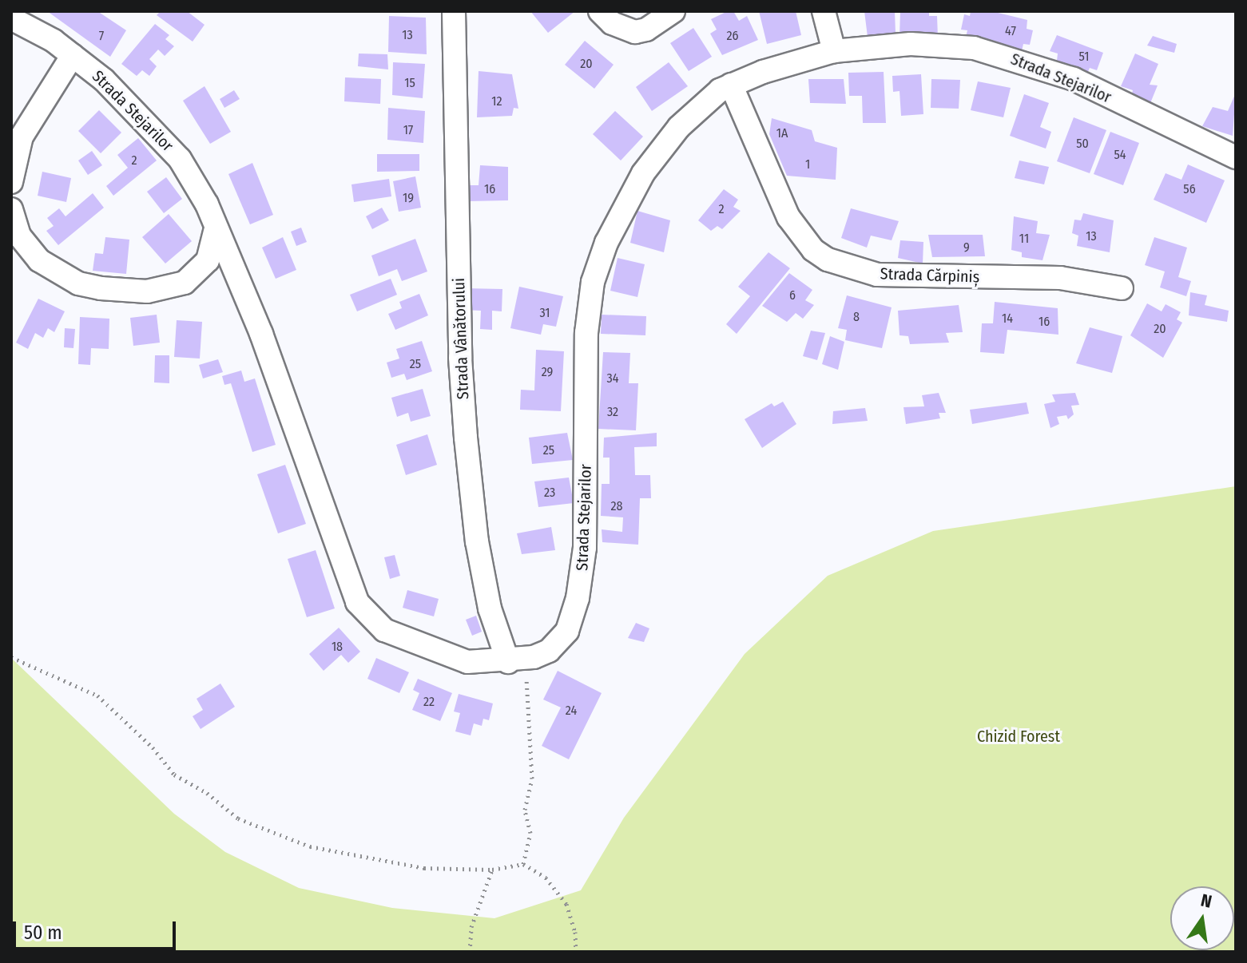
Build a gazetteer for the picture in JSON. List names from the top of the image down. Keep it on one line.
{"streets":{"street":["Strada Stejarilor","Strada Cărpiniș","Strada Vânătorului"]},"crossings":[["Strada Stejarilor","Strada Cărpiniș"],["Strada Stejarilor","Strada Vânătorului"]],"parks":["Chizid Forest"],"house_numbers":["47","13","7","26","51","20","15","12","17","1A","50","54","2","1","16","56","19","2","13","11","9","6","31","8","14","16","20","25","29","34","32","25","23","28","18","22","24"],"scale_bar":"50 m","north":"top"}
